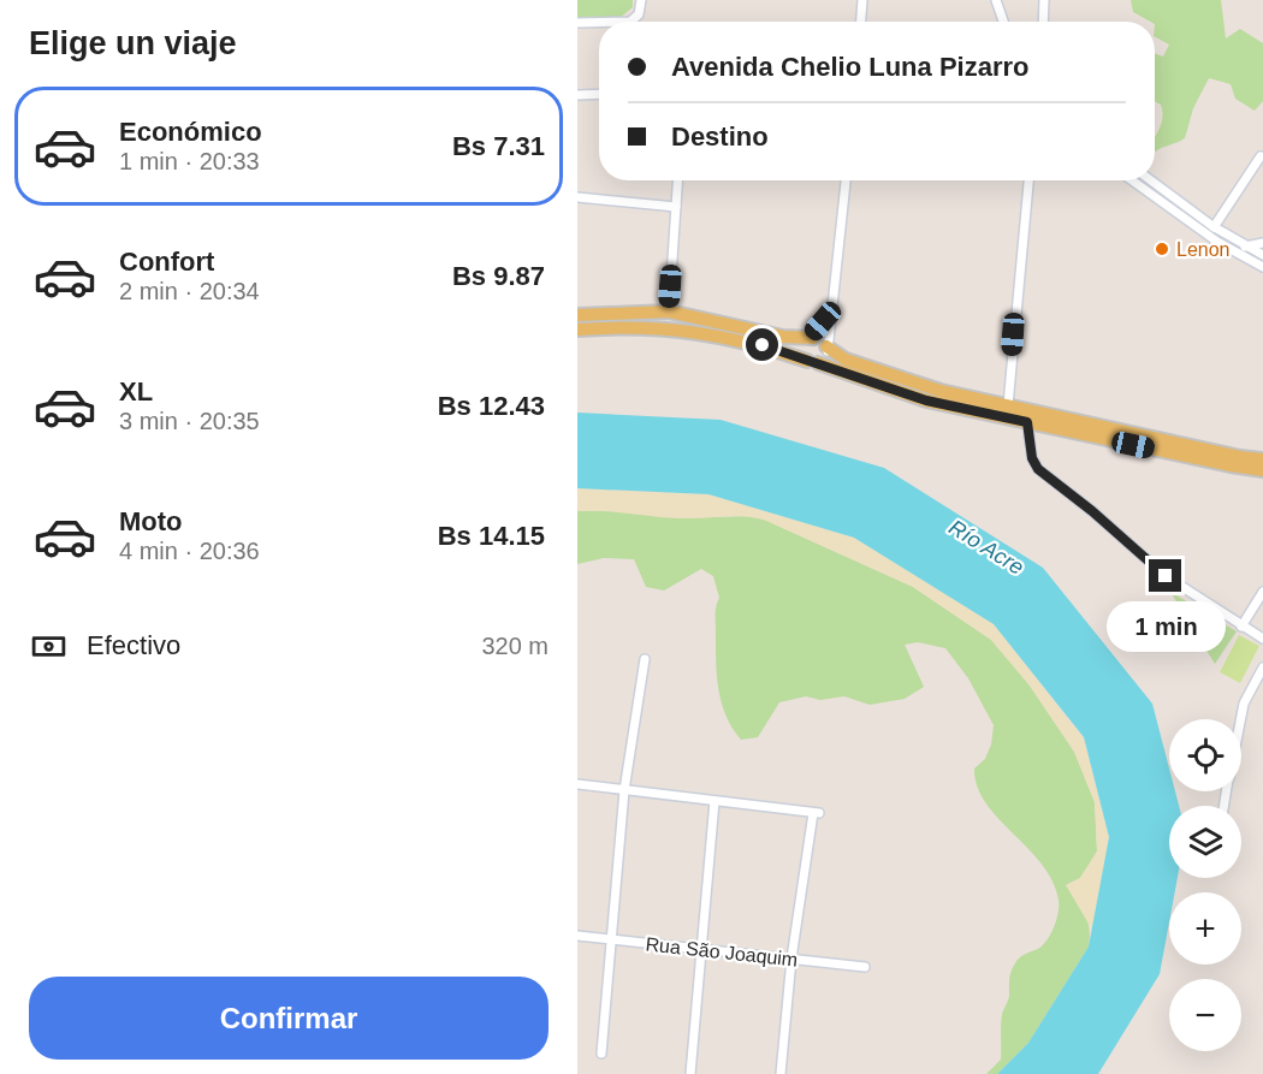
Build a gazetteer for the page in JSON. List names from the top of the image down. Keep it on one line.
{"streets":{"street":["Rua São Joaquim"]},"water":["Río Acre"],"places":["Lenon"],"page":{"heading":"Elige un viaje","banner":["Avenida Chelio Luna Pizarro","Destino"],"list":[{"name":"Económico","note":"1 min · 20:33","value":"Bs 7.31"},{"name":"Confort","note":"2 min · 20:34","value":"Bs 9.87"},{"name":"XL","note":"3 min · 20:35","value":"Bs 12.43"},{"name":"Moto","note":"4 min · 20:36","value":"Bs 14.15"}],"bubble":"1 min","pay":["Efectivo","320 m"],"map_buttons":["+","−"],"buttons":"Confirmar"}}
